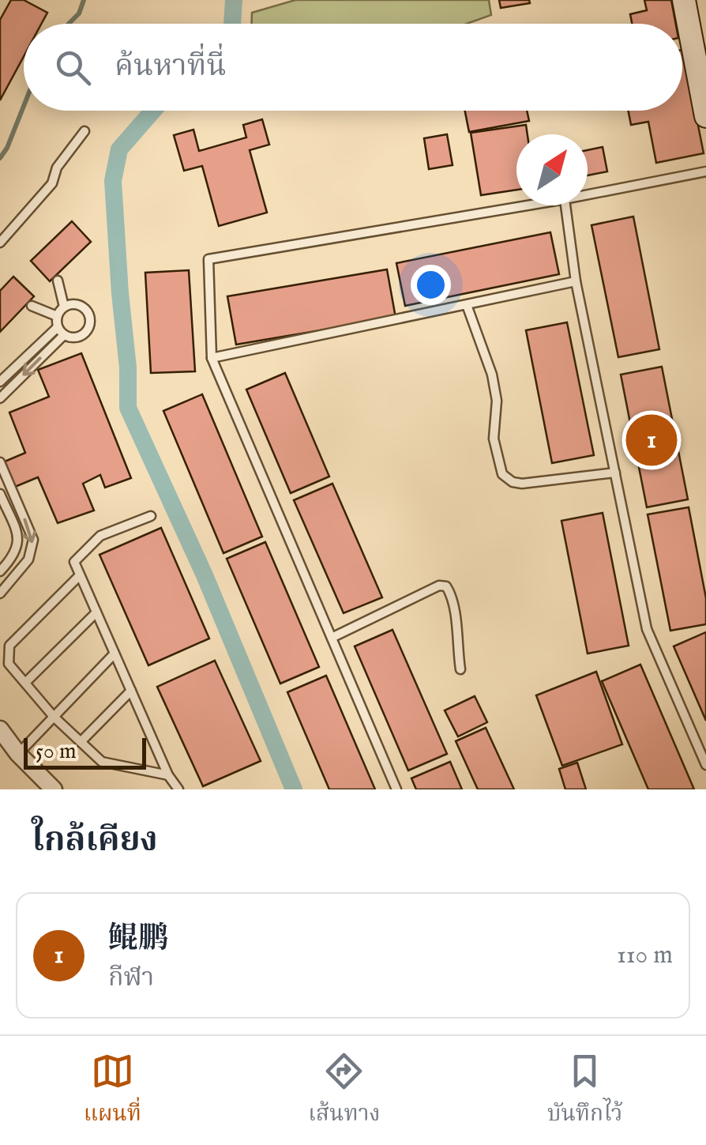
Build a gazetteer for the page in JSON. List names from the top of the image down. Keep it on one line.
{"scale_bar":"50 m","north":"top right","page":{"search":"ค้นหาที่นี่","pins":"1","scale":"50 m","heading":"ใกล้เคียง","list":[{"mark":"1","name":"鲲鹏","note":"กีฬา","value":"110 m"}],"nav":["แผนที่","เส้นทาง","บันทึกไว้"]}}
